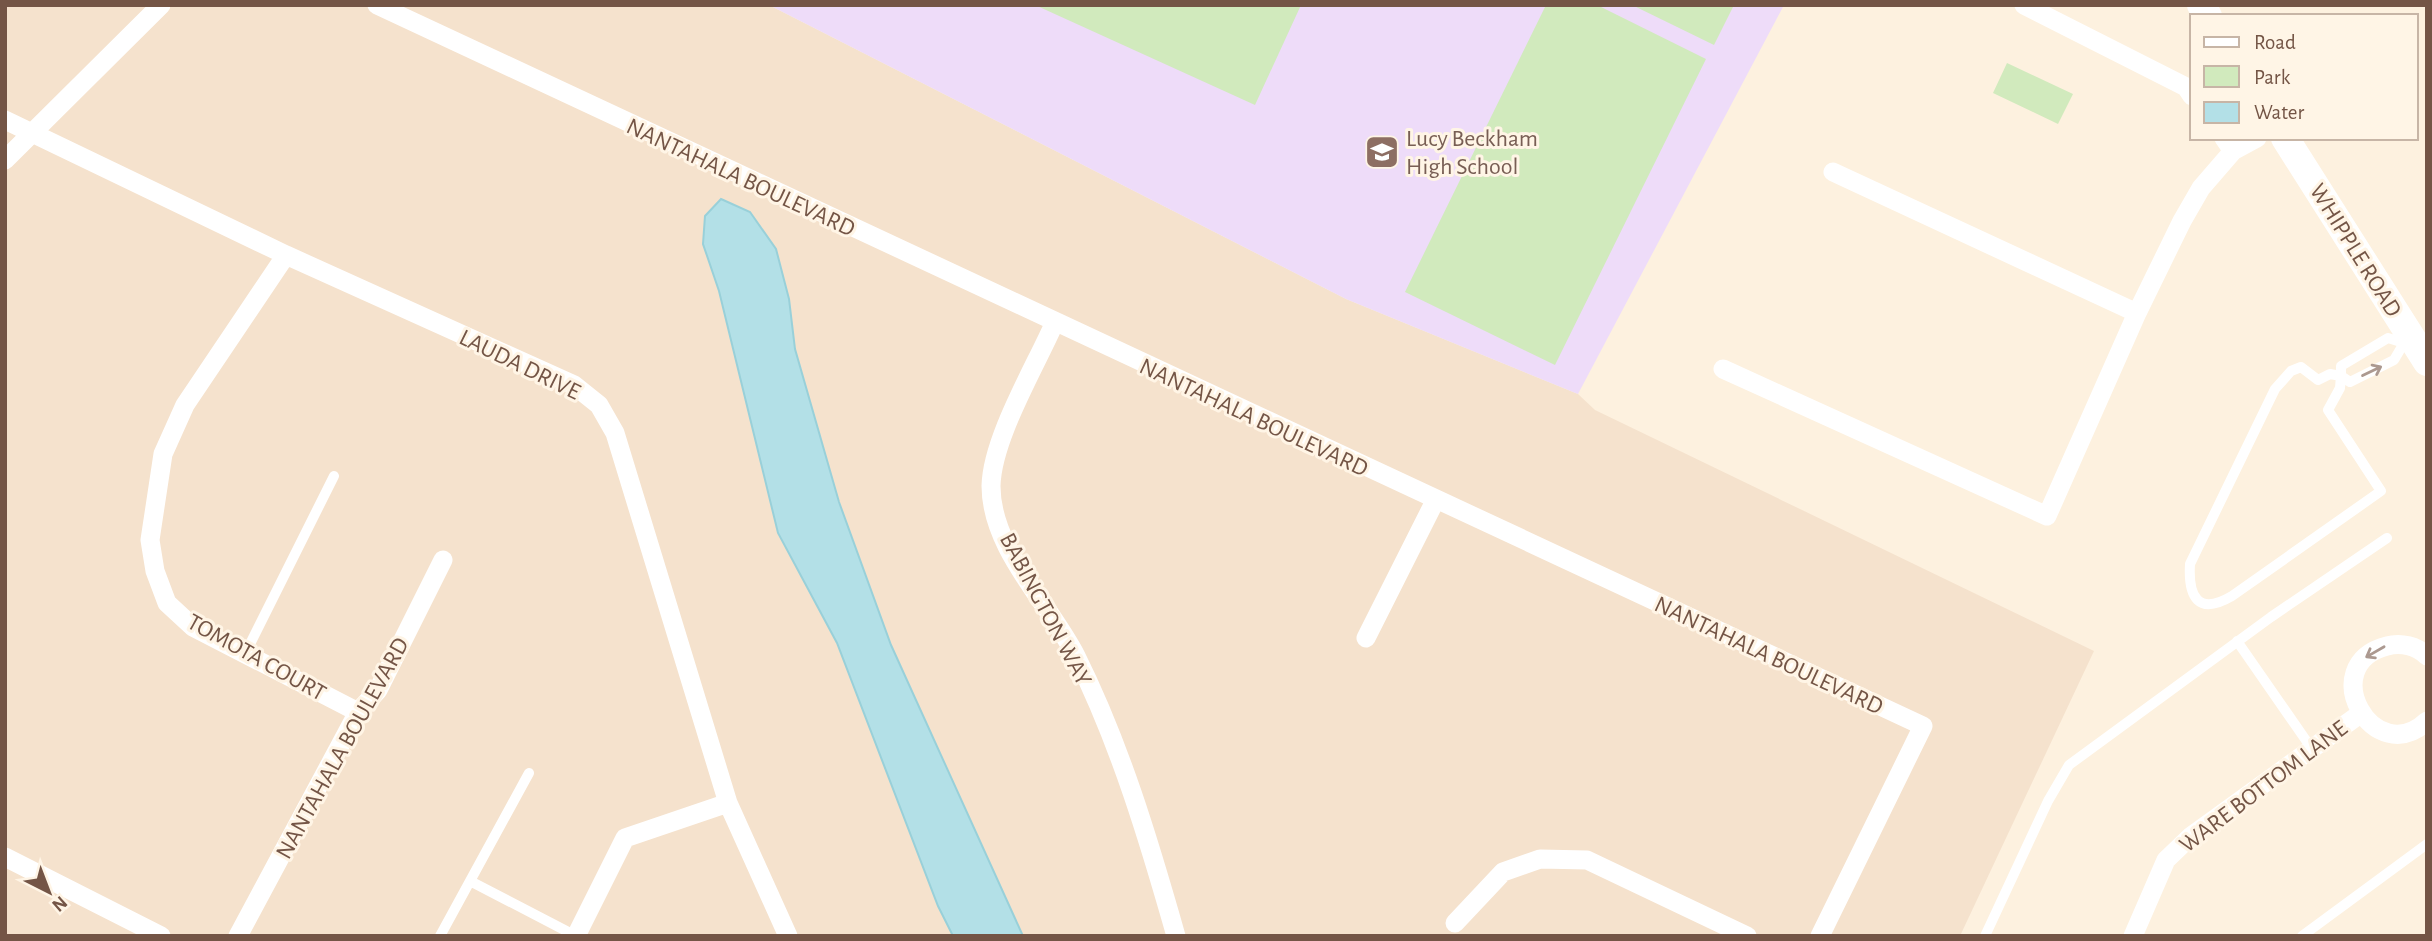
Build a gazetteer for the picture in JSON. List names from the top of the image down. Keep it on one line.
{"streets":{"main road":["WHIPPLE ROAD"],"street":["NANTAHALA BOULEVARD","LAUDA DRIVE","BABINGTON WAY","TOMOTA COURT","WARE BOTTOM LANE"]},"crossings":[["NANTAHALA BOULEVARD","BABINGTON WAY"],["NANTAHALA BOULEVARD","TOMOTA COURT"],["LAUDA DRIVE","TOMOTA COURT"]],"places":{"school or university":["Lucy Beckham High School"]},"legend":["Road","Park","Water"],"north":"bottom right"}
